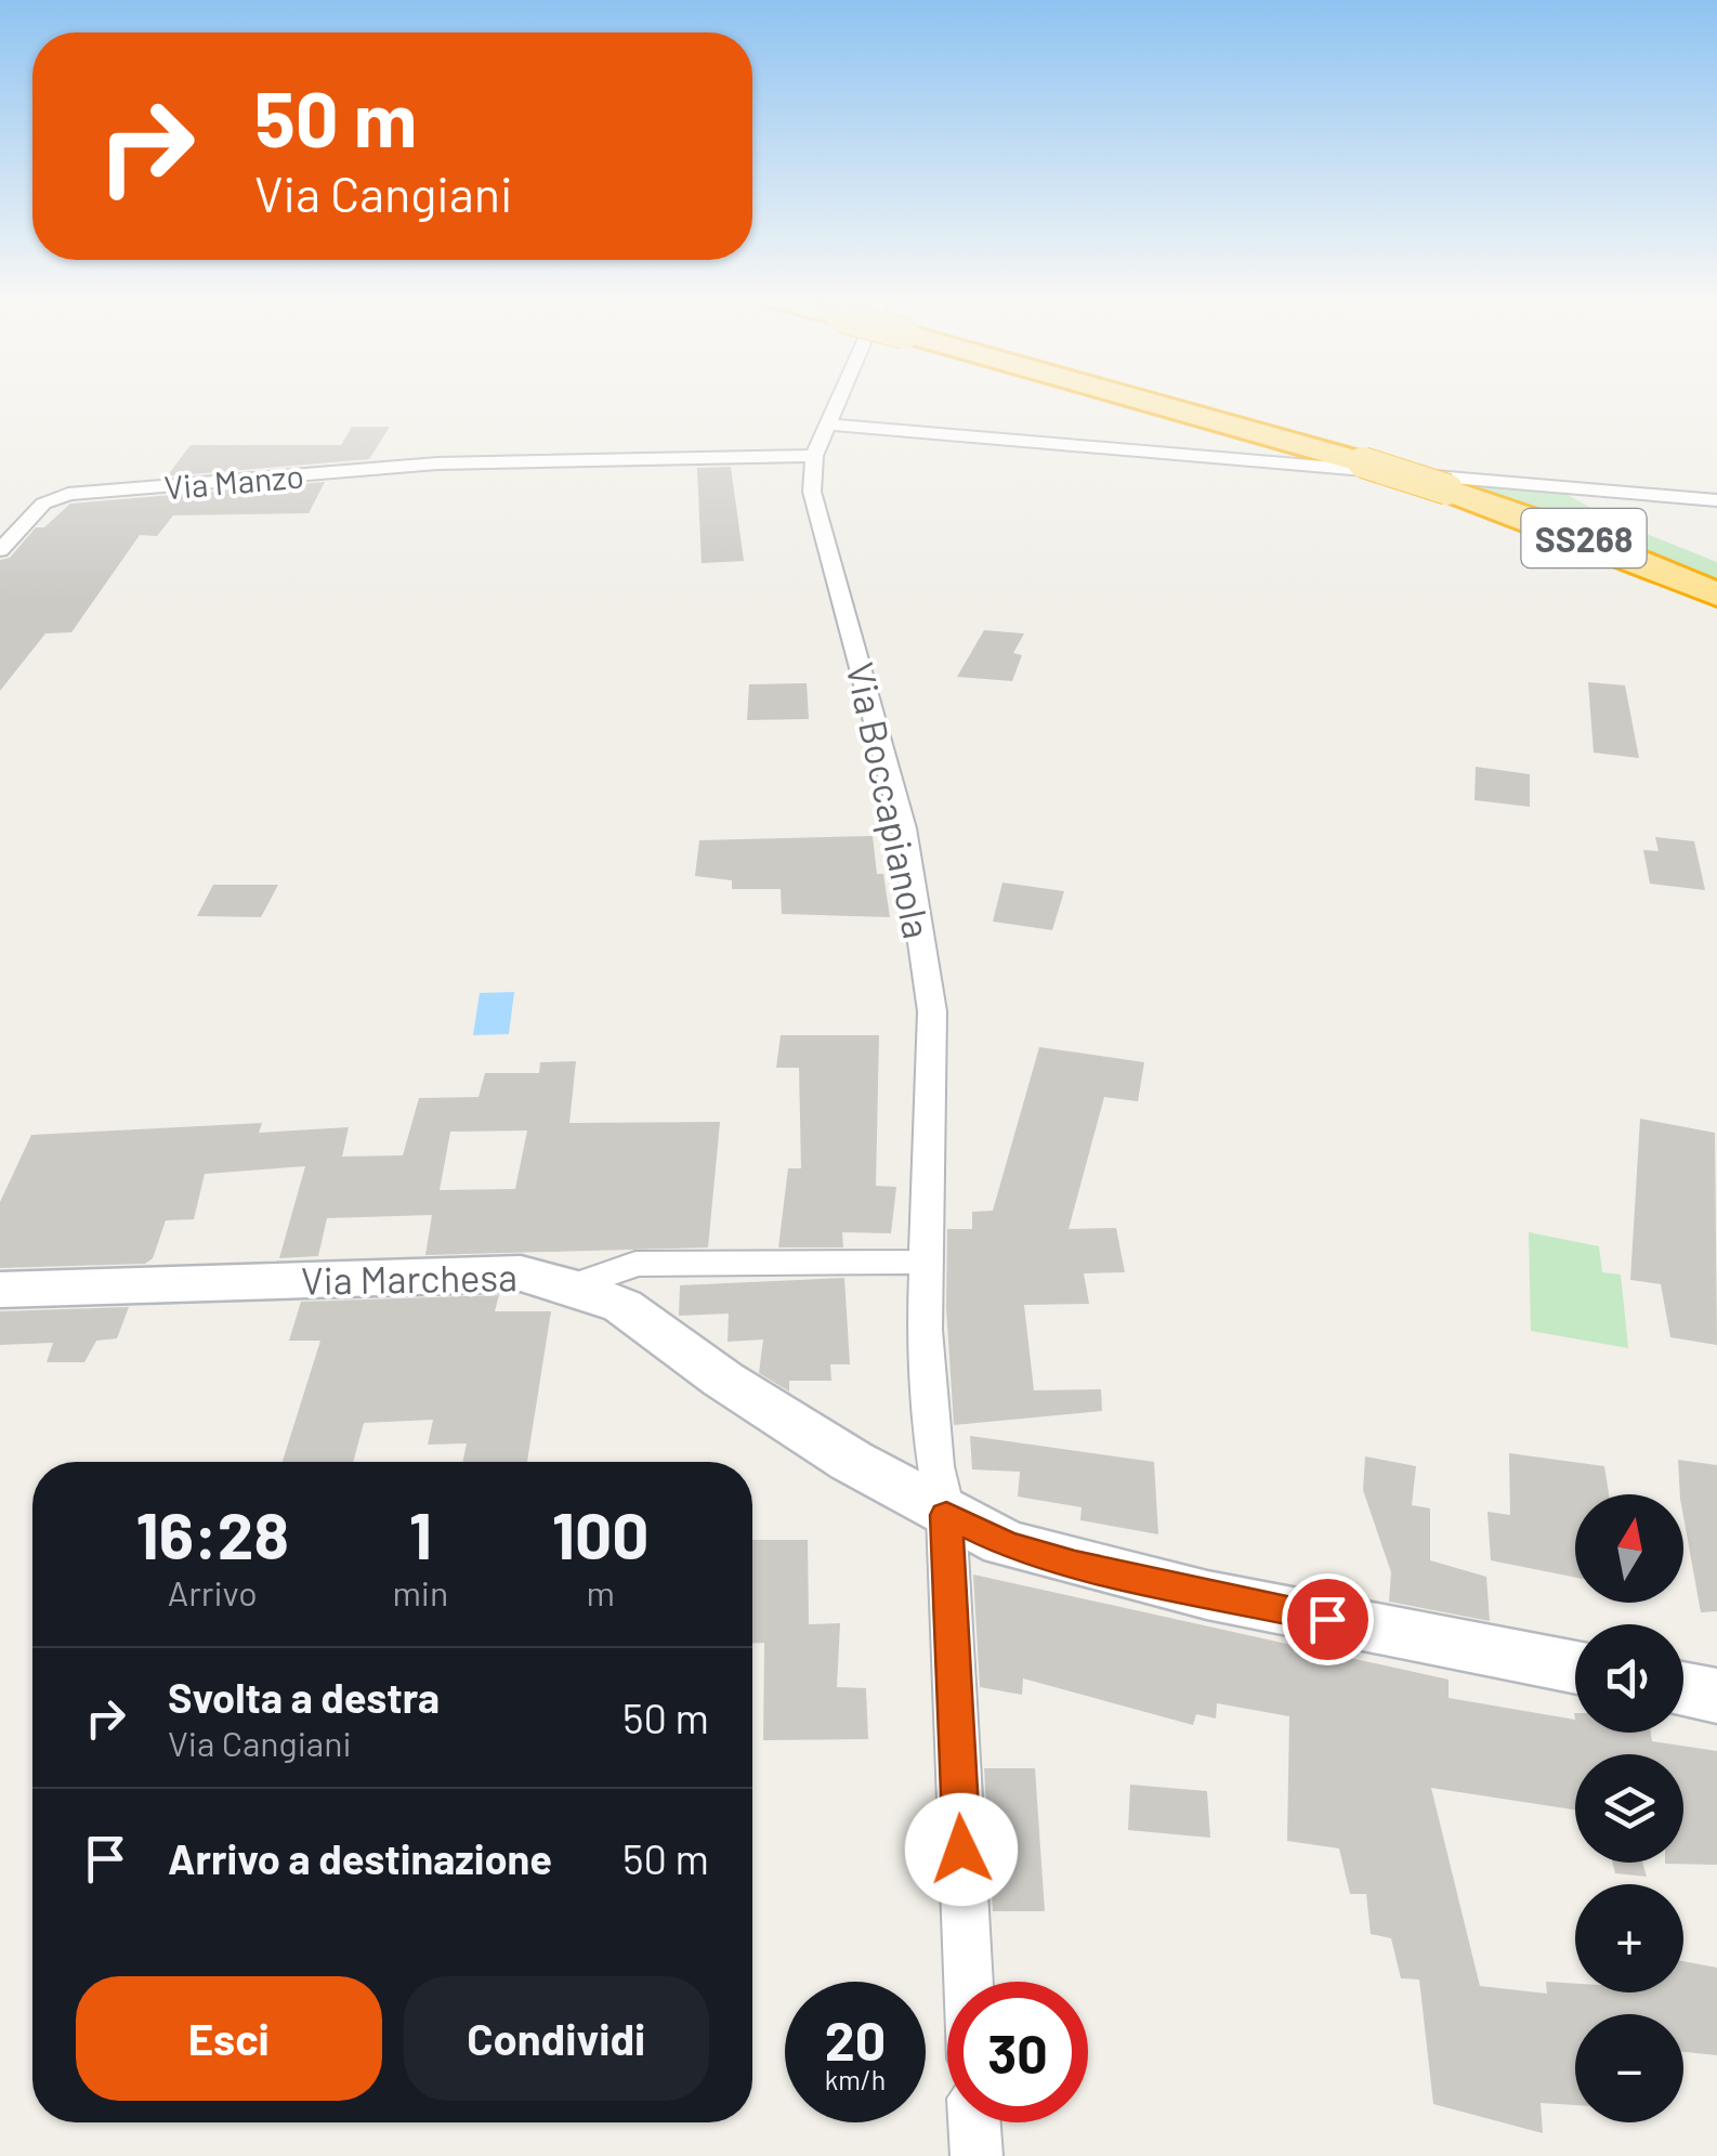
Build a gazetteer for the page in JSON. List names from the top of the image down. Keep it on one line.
{"streets":{"highway":["SS268"],"street":["Via Manzo","Via Boccapianola","Via Marchesa"]},"crossings":[["Via Manzo","Via Boccapianola"],["Via Boccapianola","Via Marchesa"]],"north":"top","page":{"turn":["50 m","Via Cangiani"],"eta":["16:28","Arrivo","1","min","100","m"],"map_buttons":["+","−"],"list":[{"name":"Svolta a destra","note":"Via Cangiani","value":"50 m"},{"name":"Arrivo a destinazione","value":"50 m"}],"buttons":["Esci","Condividi"],"speed":"20 km/h","limit":"30"}}
